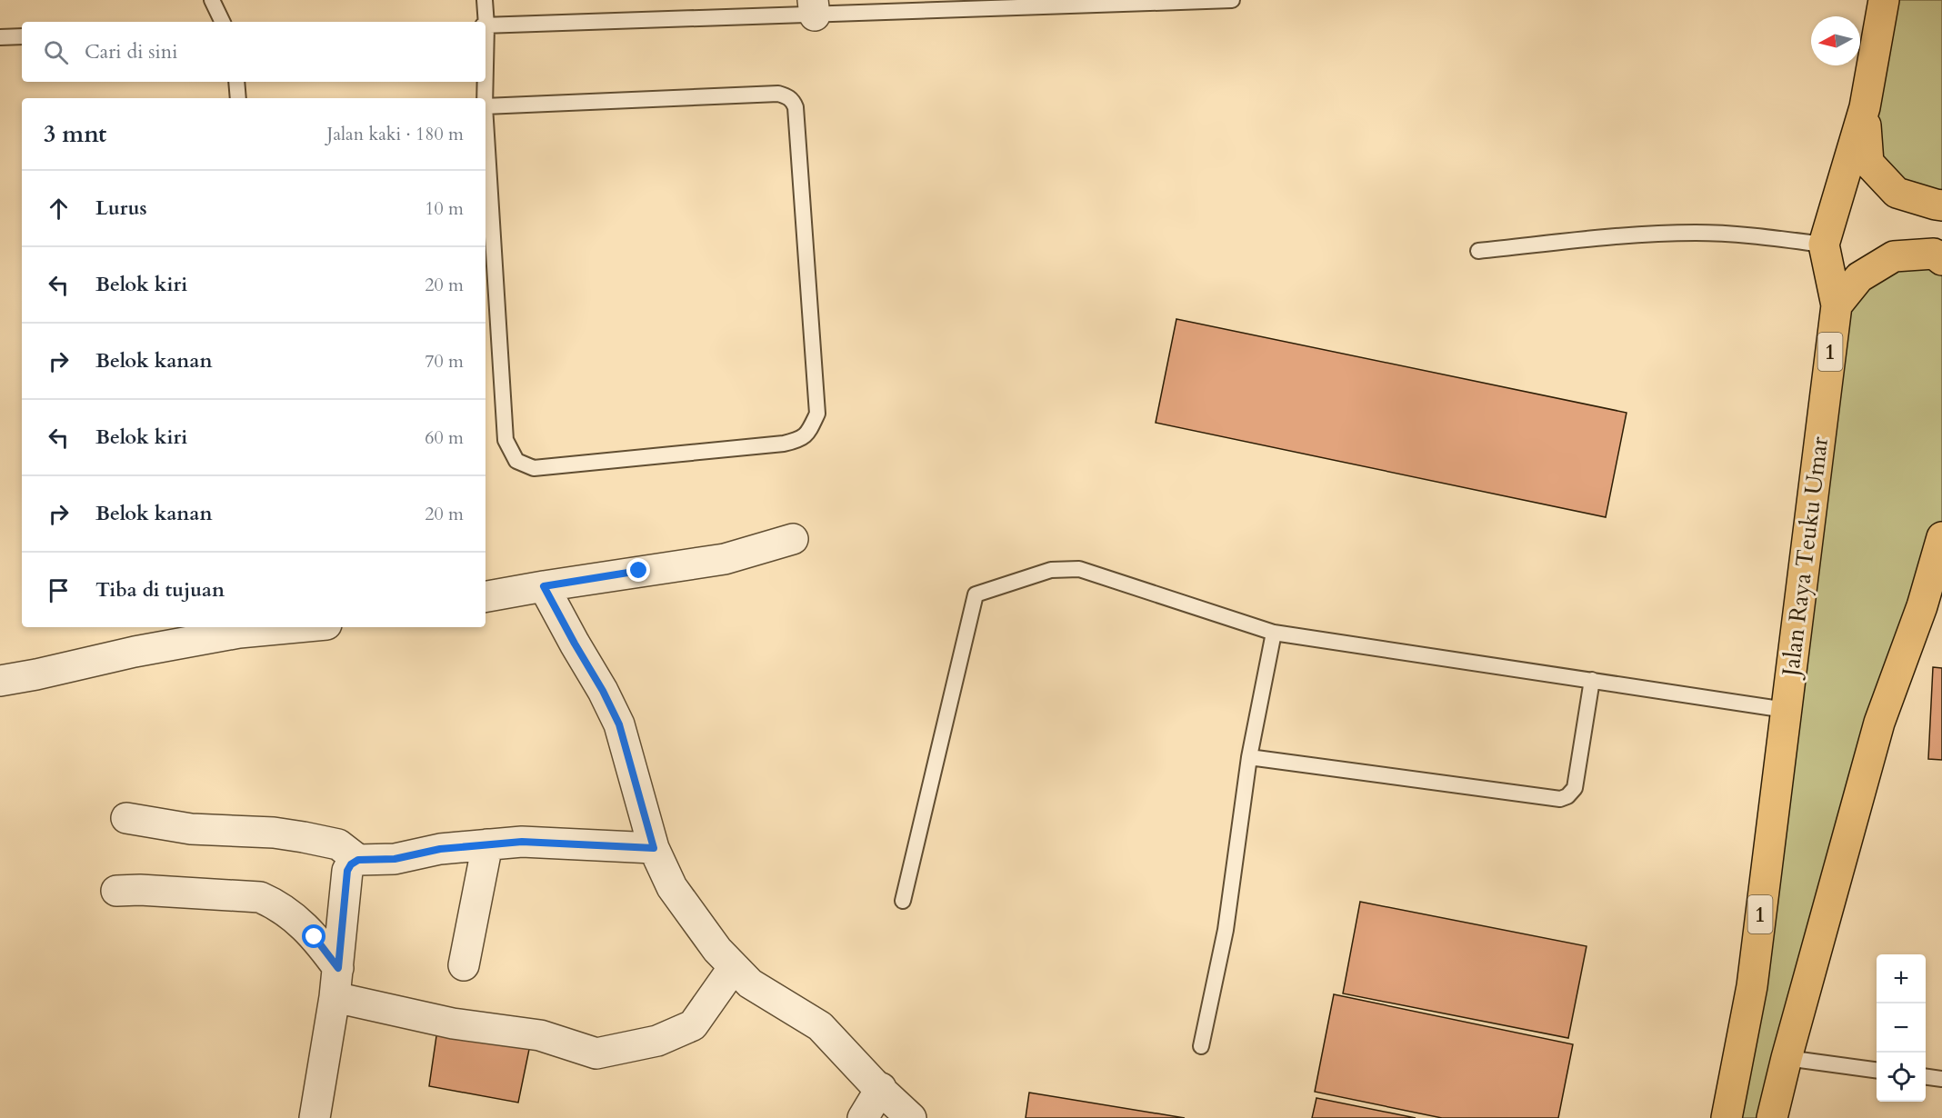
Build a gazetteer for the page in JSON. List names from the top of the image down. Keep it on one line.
{"streets":{"highway":["1","Jalan Raya Teuku Umar"]},"north":"left","page":{"search":"Cari di sini","heading":["3 mnt","Jalan kaki · 180 m"],"list":[["Lurus","10 m"],["Belok kiri","20 m"],["Belok kanan","70 m"],["Belok kiri","60 m"],["Belok kanan","20 m"],"Tiba di tujuan"],"map_buttons":["+","−"]}}
